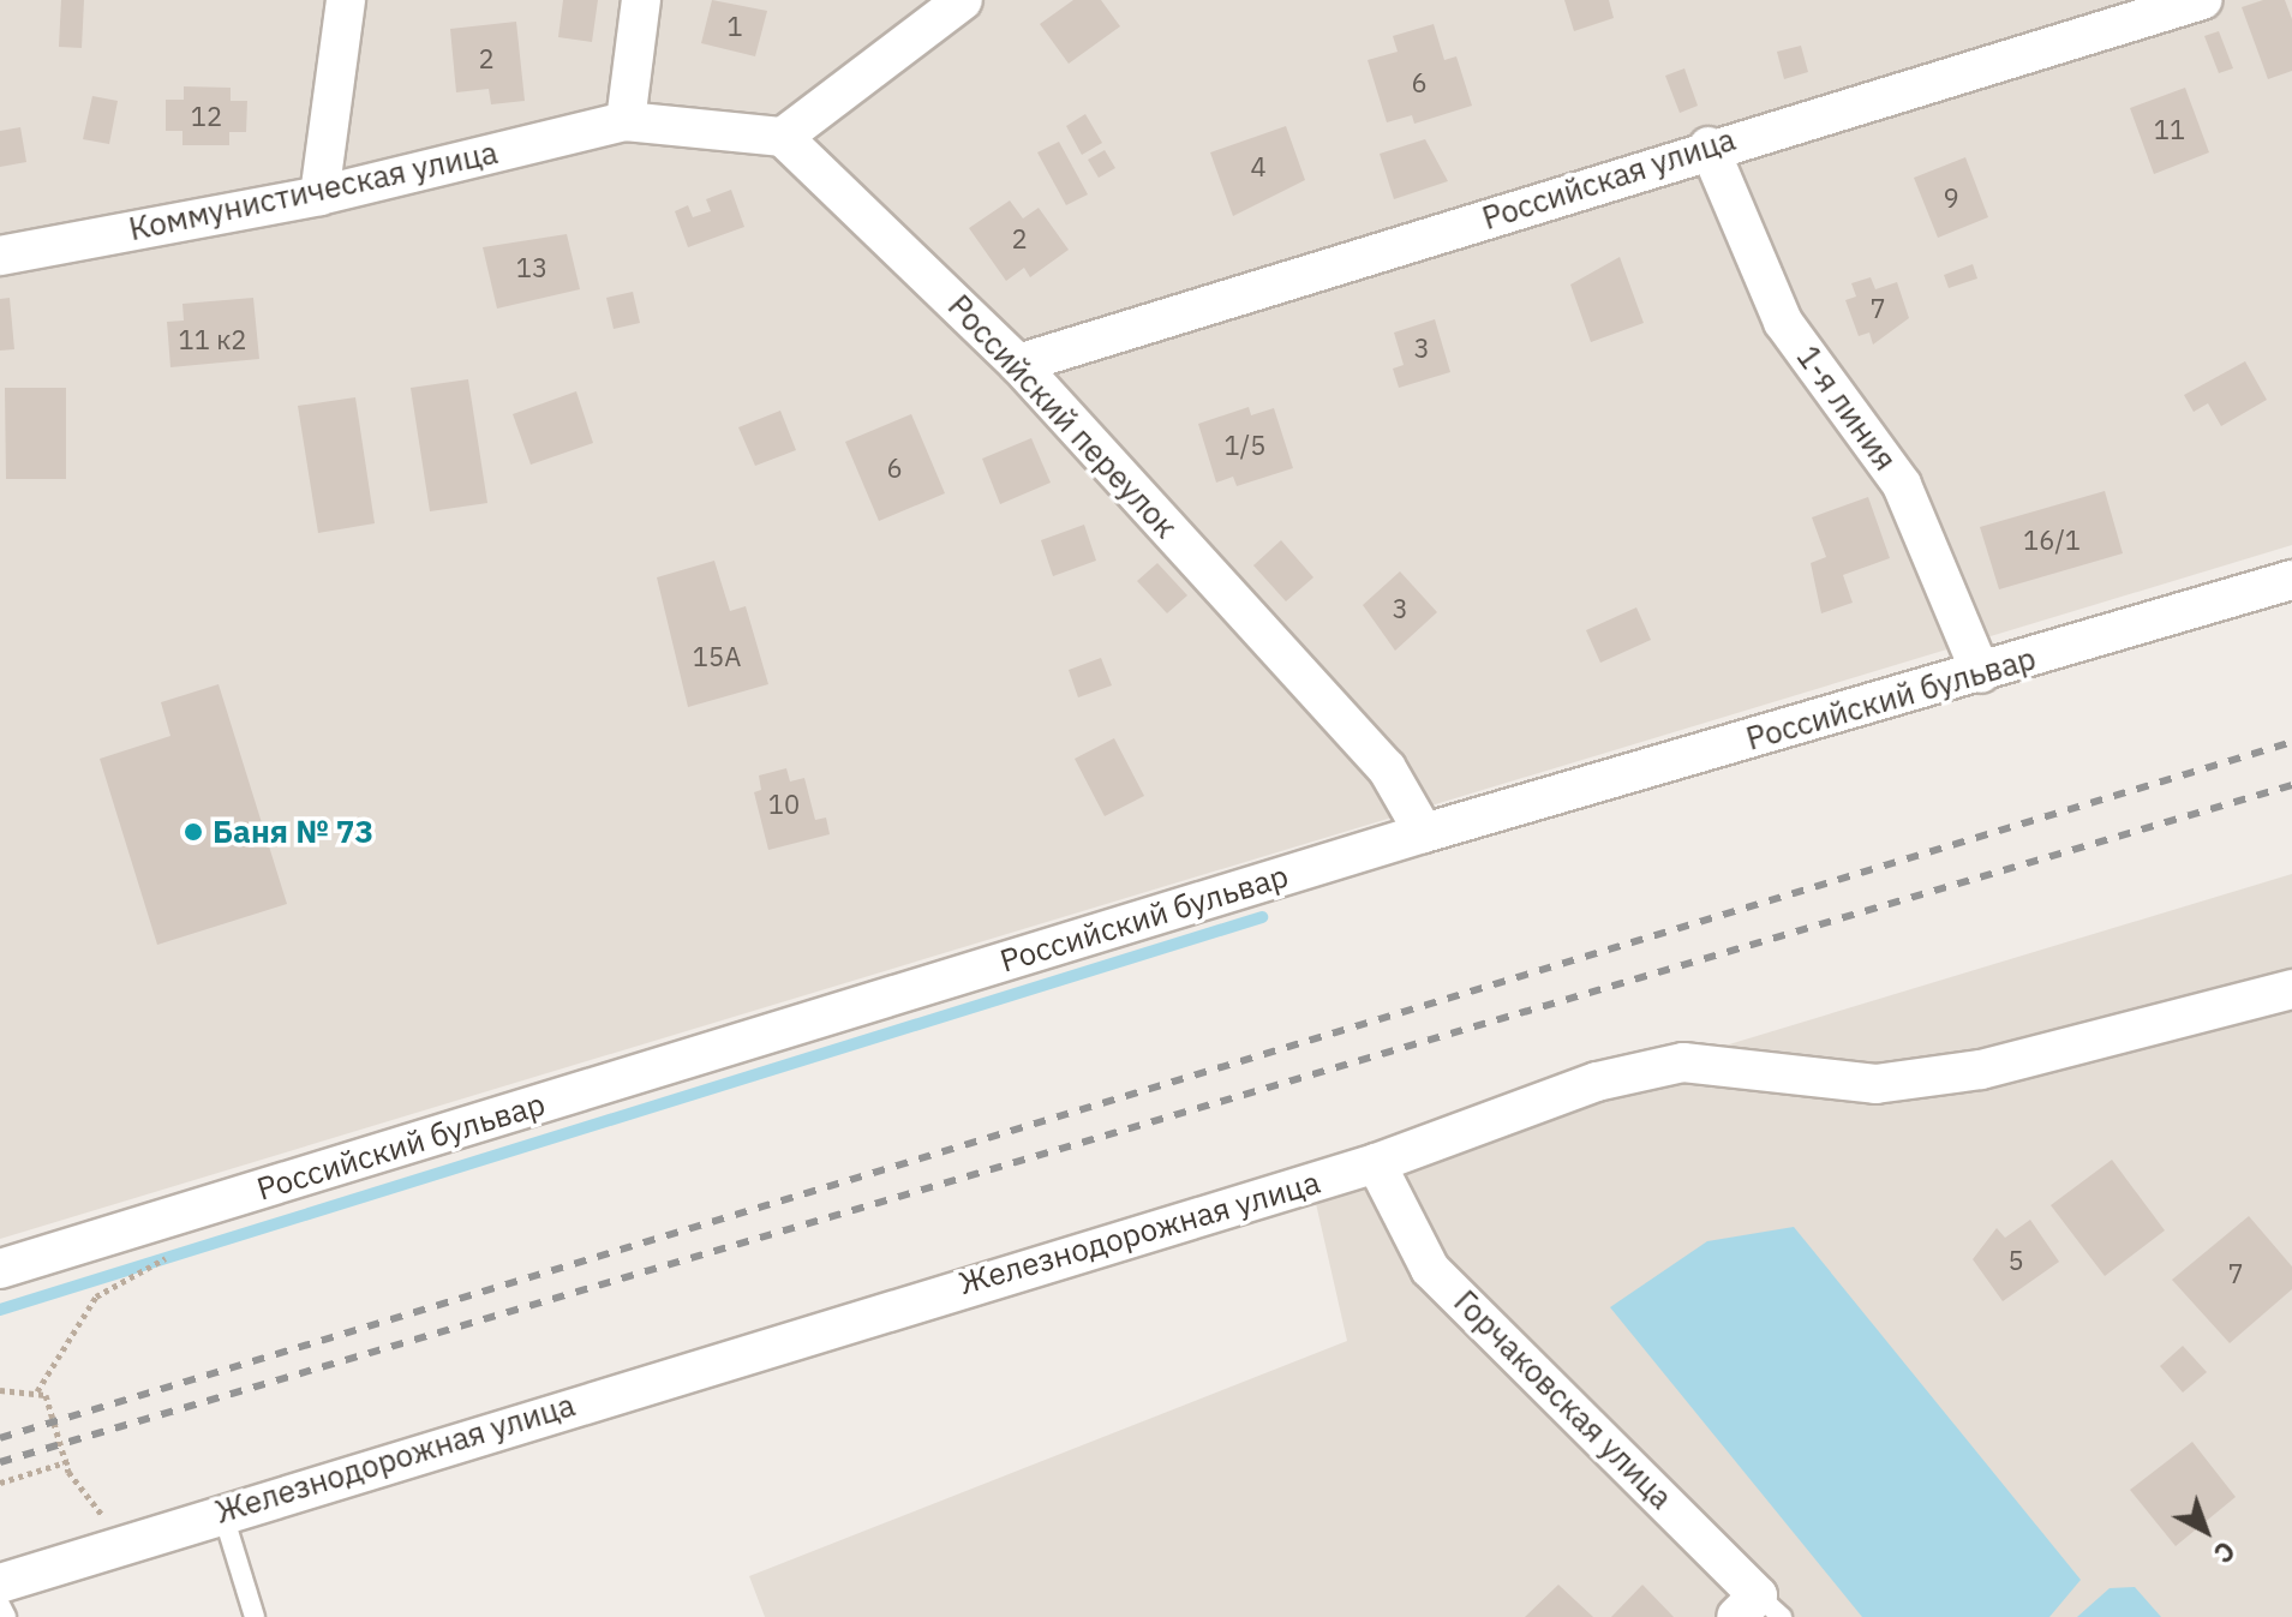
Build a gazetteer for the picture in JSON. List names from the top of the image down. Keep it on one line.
{"streets":{"street":["Российская улица","Коммунистическая улица","1-я линия","Российский переулок","Российский бульвар","Железнодорожная улица","Горчаковская улица"]},"crossings":[["Российская улица","1-я линия"],["Российская улица","Российский переулок"],["1-я линия","Российский бульвар"],["Российский переулок","Российский бульвар"],["Железнодорожная улица","Горчаковская улица"]],"places":["Баня № 73"],"house_numbers":["1","2","6","12","11","4","9","2","13","7","11 к2","3","1/5","6","16/1","3","15А","10","5","7"],"north":"bottom right"}
